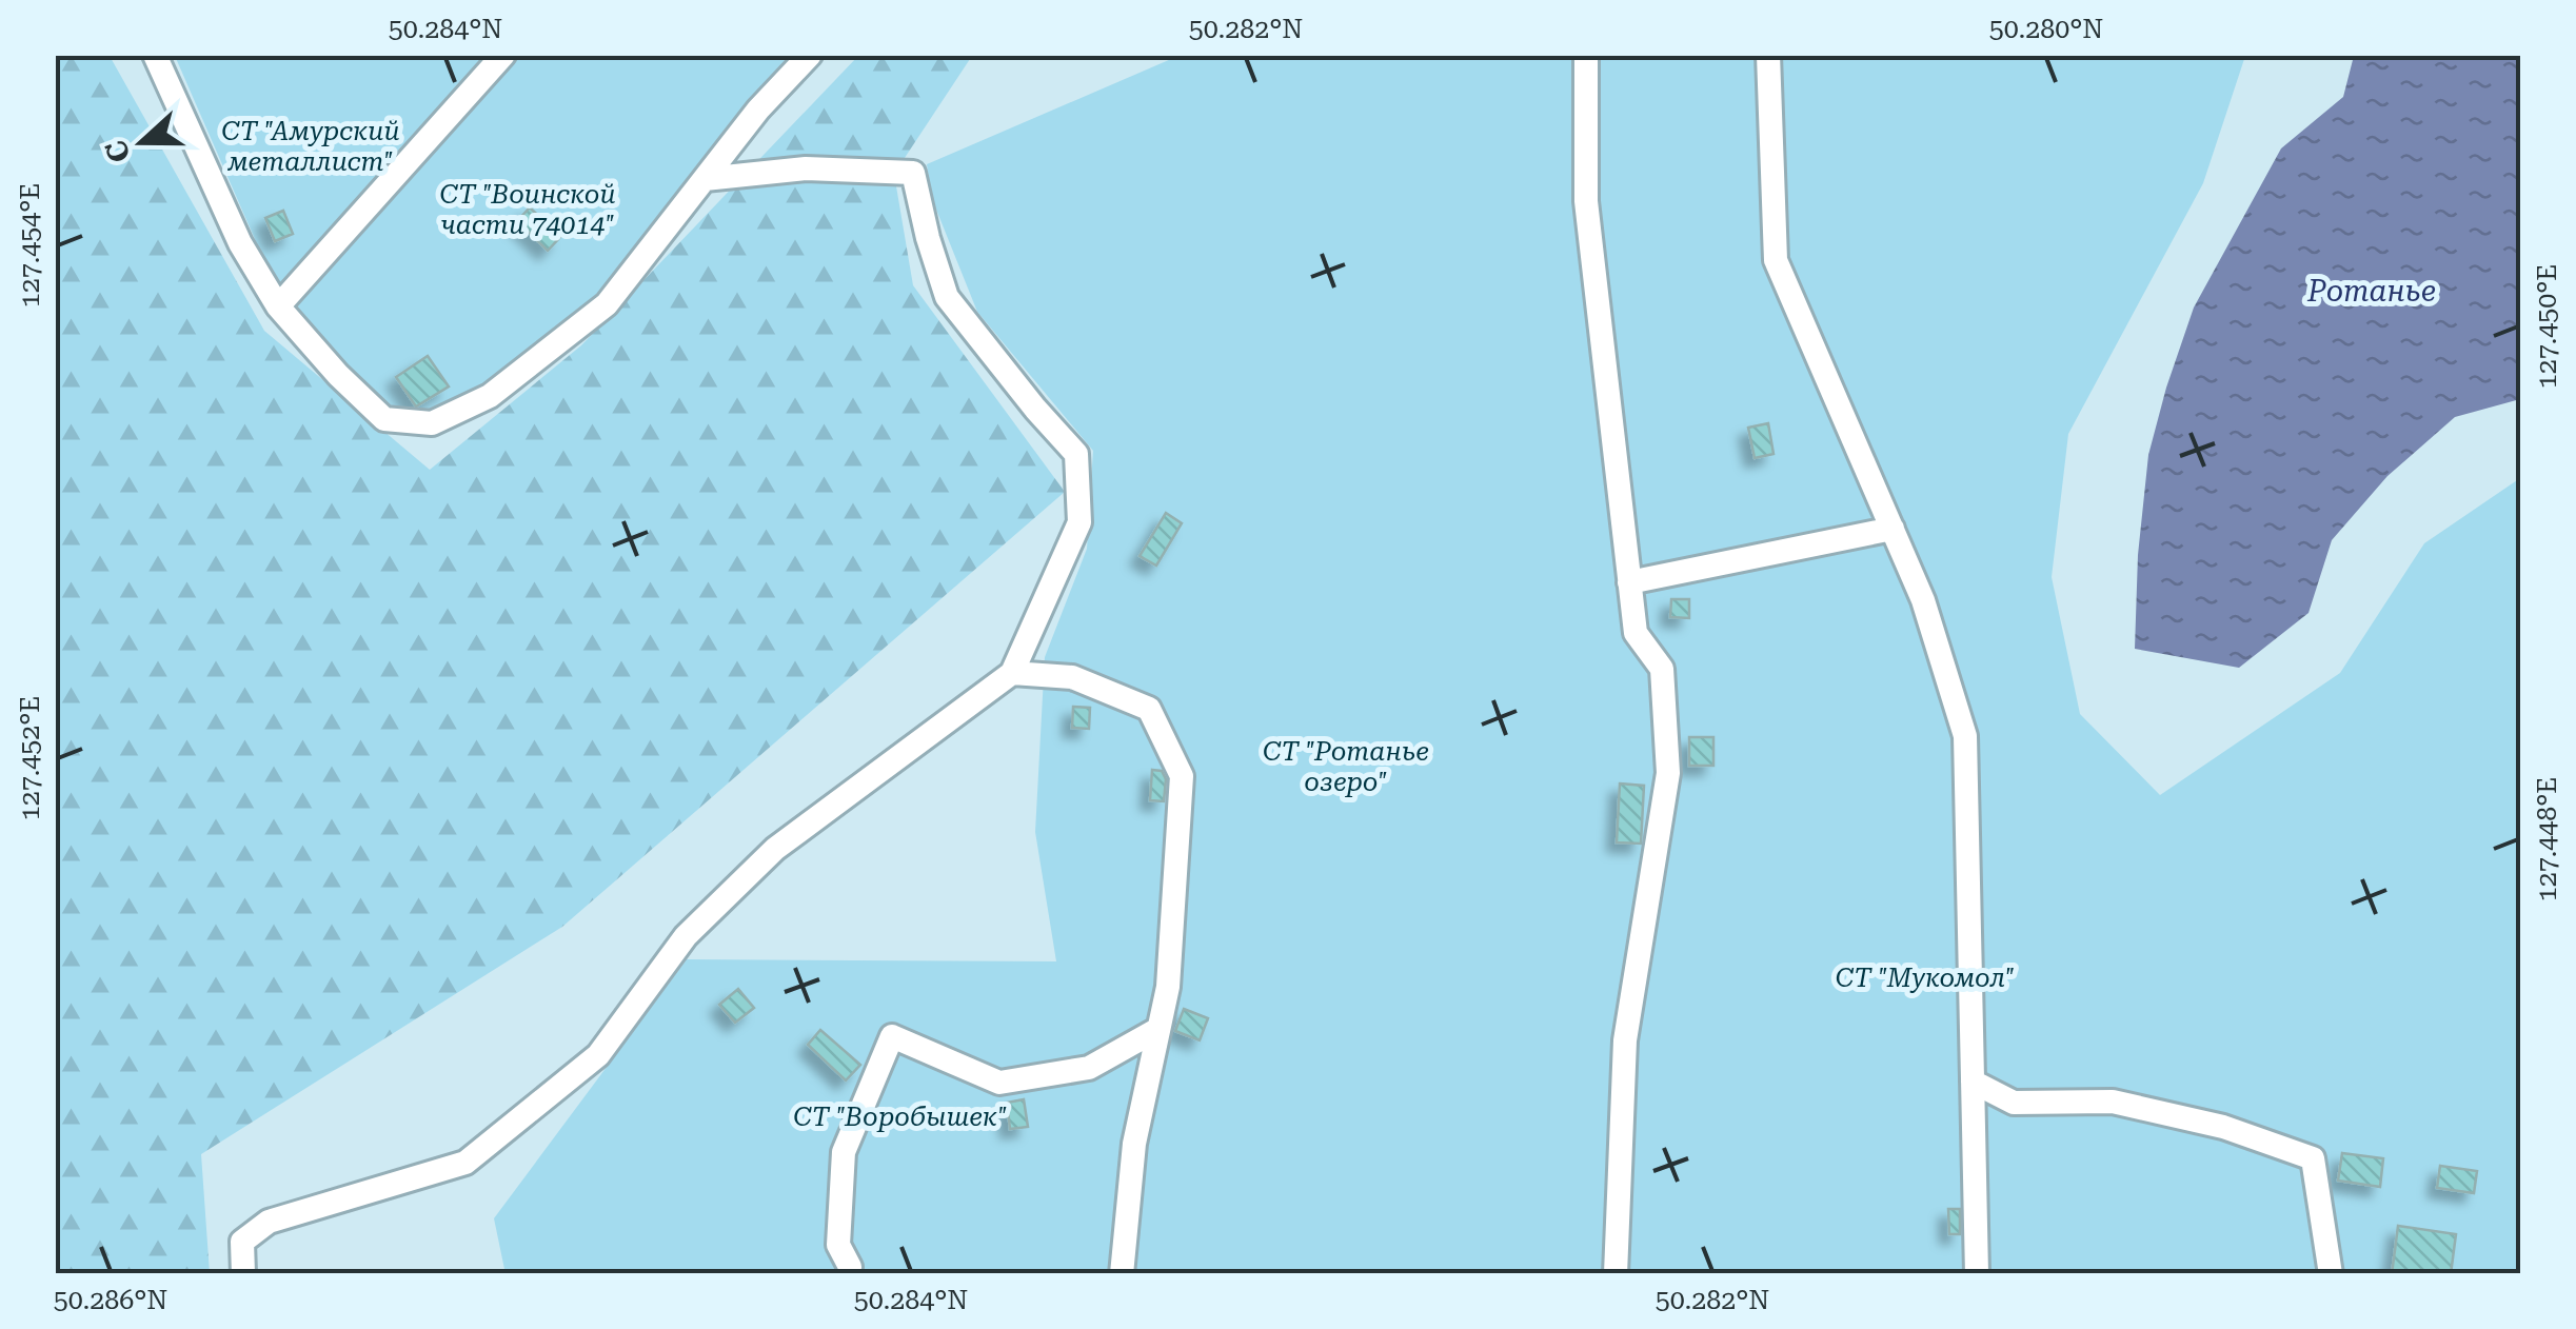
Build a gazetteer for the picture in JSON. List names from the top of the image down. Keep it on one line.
{"water":["Ротанье"],"parks":["СТ \"Амурский металлист\"","СТ \"Воинской части 74014\"","СТ \"Ротанье озеро\"","СТ \"Мукомол\"","СТ \"Воробышек\""],"north":"left","coordinates":["50.284°N","50.282°N","50.280°N","127.454°E","127.450°E","127.452°E","127.448°E","50.286°N"]}
